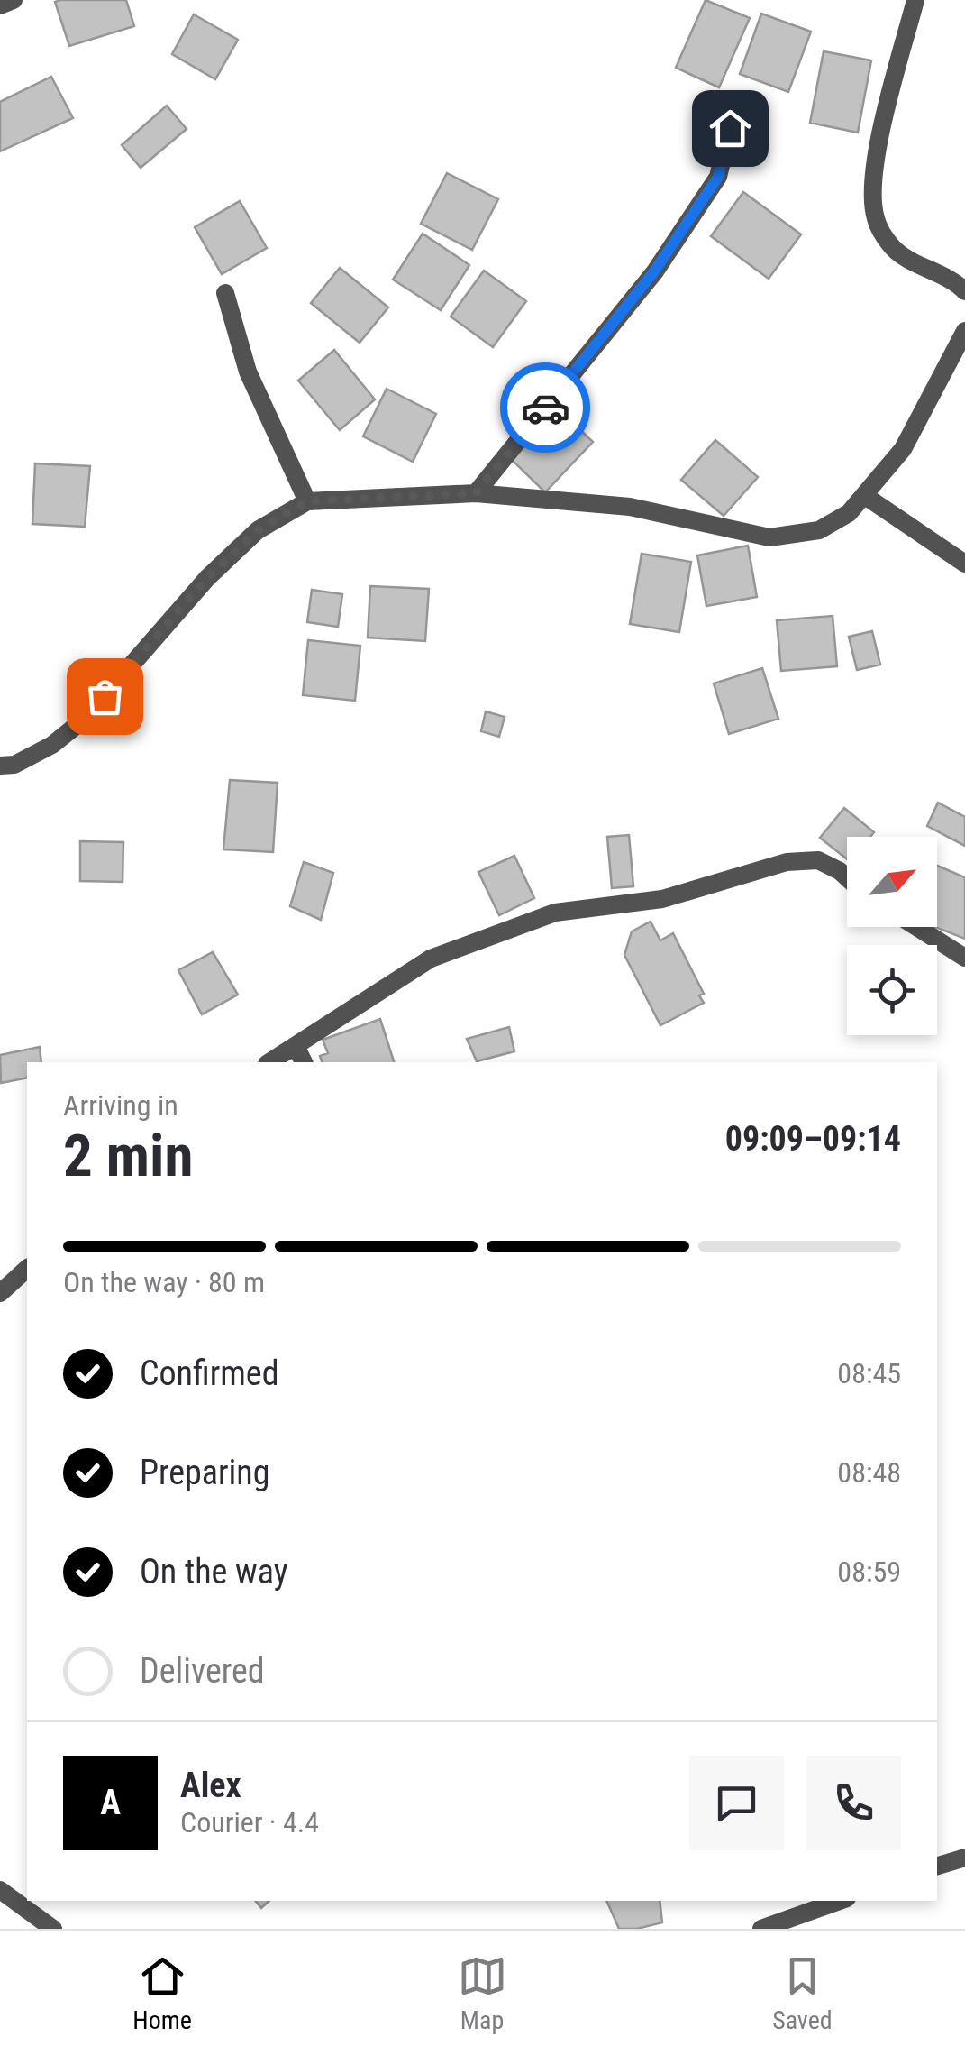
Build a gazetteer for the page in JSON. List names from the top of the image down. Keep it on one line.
{"north":"top right","page":{"heading":["2 min","Arriving in","09:09–09:14"],"panel":["Alex","Courier · 4.4"],"bar":"On the way · 80 m","list":[["Confirmed","08:45"],["Preparing","08:48"],["On the way","08:59"],"Delivered"],"round":"A","tabs":["Home","Map","Saved"]}}
